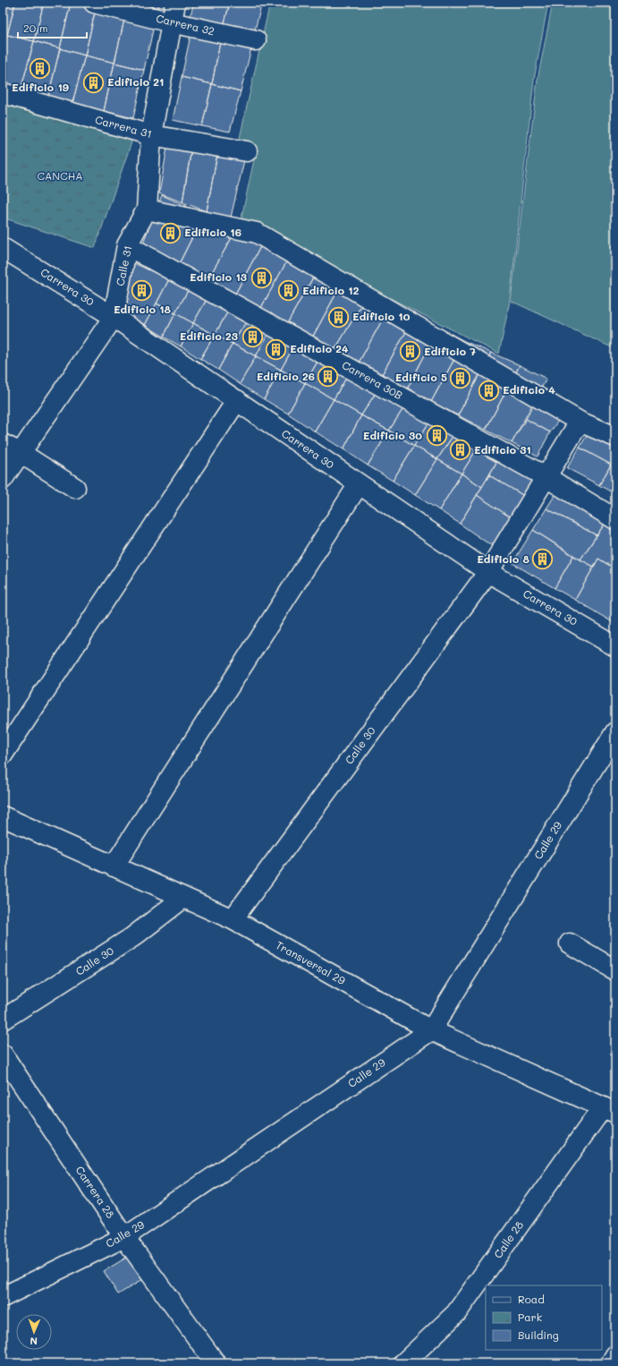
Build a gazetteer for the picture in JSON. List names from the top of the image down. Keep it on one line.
{"streets":{"main road":["Carrera 32","Carrera 31","Calle 31","Carrera 30","Carrera 30B","Calle 30","Calle 29","Transversal 29","Carrera 28","Calle 28"]},"crossings":[["Carrera 32","Calle 31"],["Carrera 31","Calle 31"],["Calle 31","Carrera 30"],["Calle 31","Carrera 30B"],["Carrera 30","Calle 30"],["Carrera 30B","Calle 30"],["Calle 30","Transversal 29"],["Calle 29","Transversal 29"],["Calle 29","Carrera 28"],["Transversal 29","Calle 28"]],"parks":["CANCHA"],"places":{"building":["Edificio 19","Edificio 21","Edificio 16","Edificio 13","Edificio 18","Edificio 12","Edificio 10","Edificio 23","Edificio 24","Edificio 7","Edificio 26","Edificio 5","Edificio 4","Edificio 30","Edificio 31","Edificio 8"]},"legend":["Road","Park","Building"],"scale_bar":"20 m","north":"bottom"}
